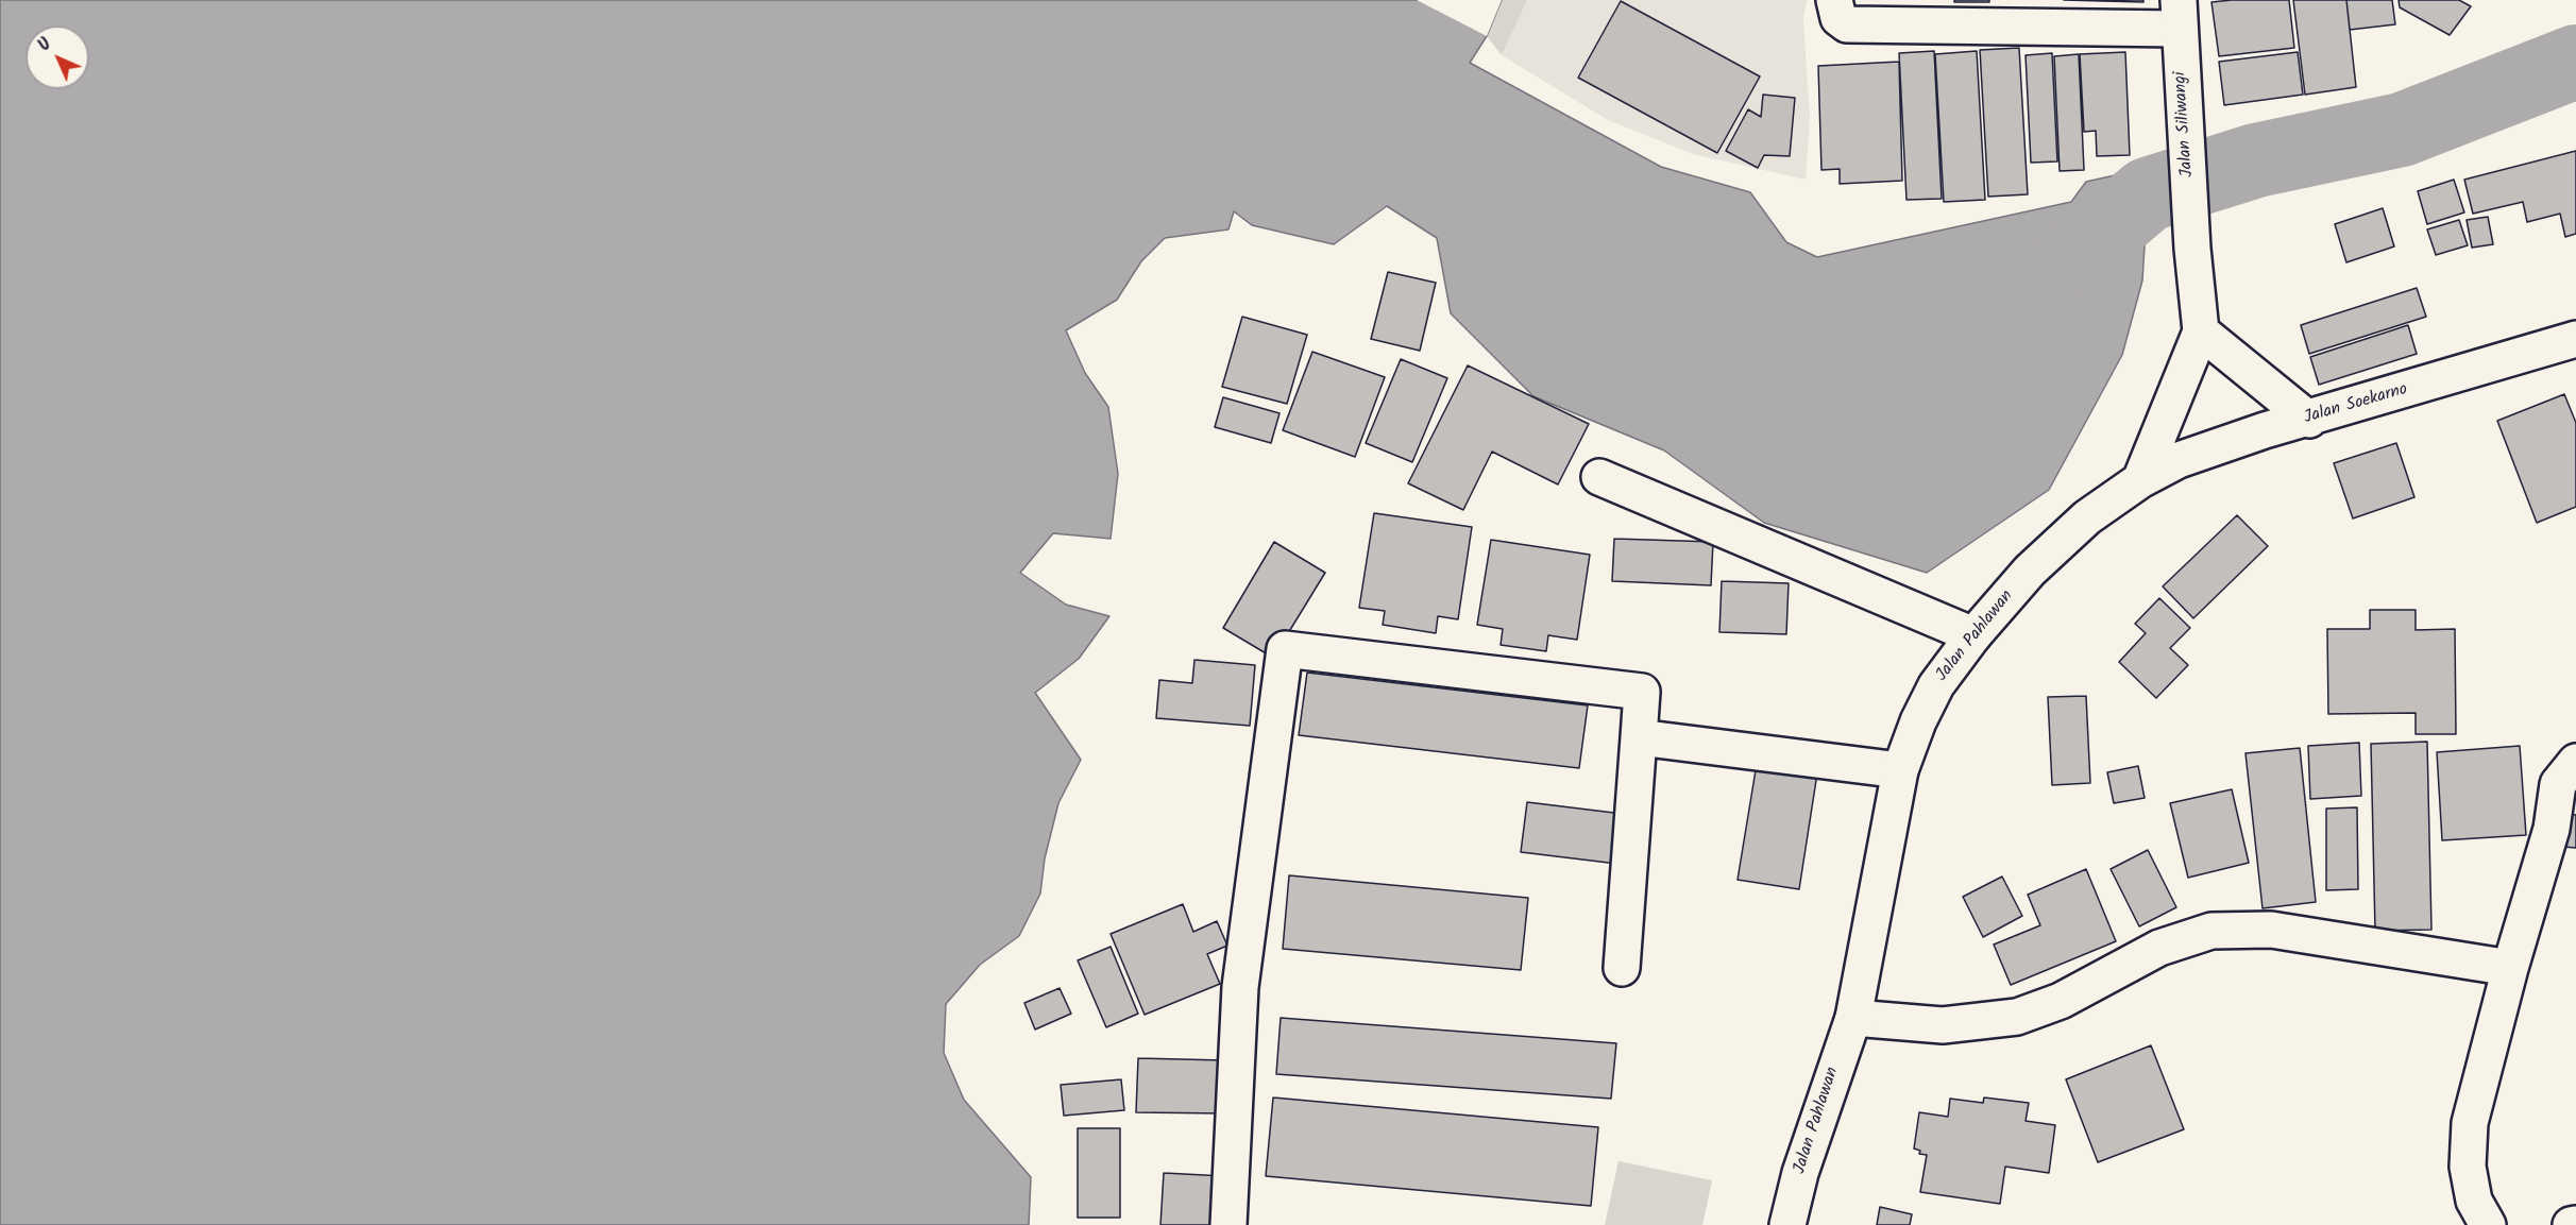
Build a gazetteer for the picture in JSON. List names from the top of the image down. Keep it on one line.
{"streets":{"main road":["Jalan Siliwangi","Jalan Soekarno","Jalan Pahlawan"]},"crossings":[["Jalan Soekarno","Jalan Pahlawan"]],"north":"top left"}
